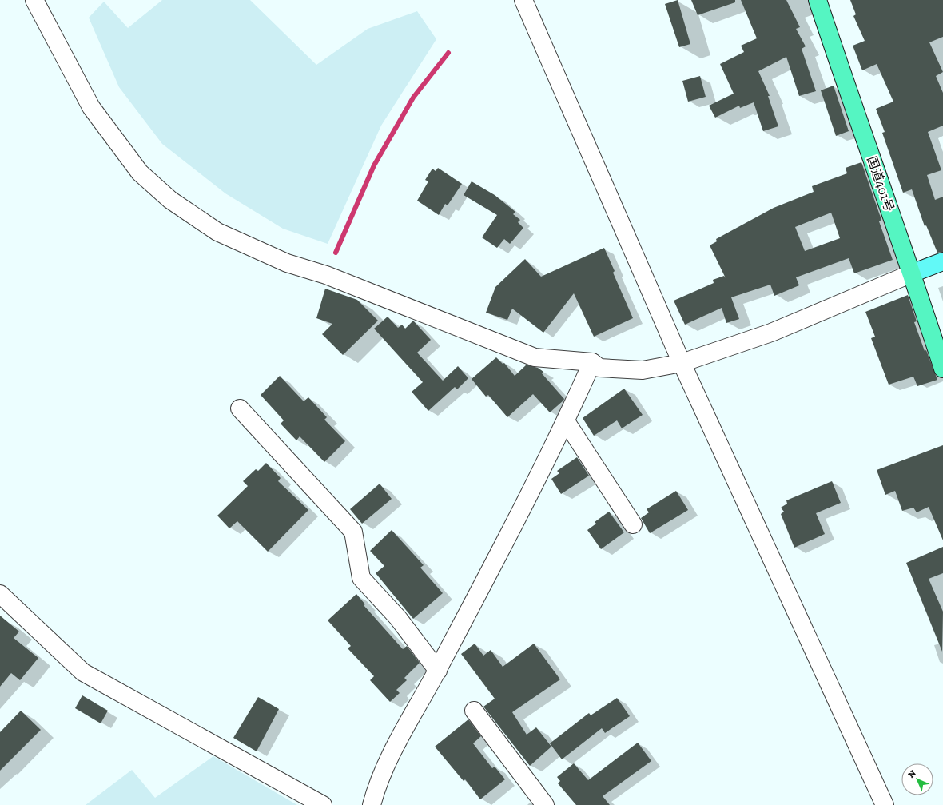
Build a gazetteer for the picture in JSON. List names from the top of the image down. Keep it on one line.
{"streets":{"highway":["国道401号"]},"north":"top left"}
